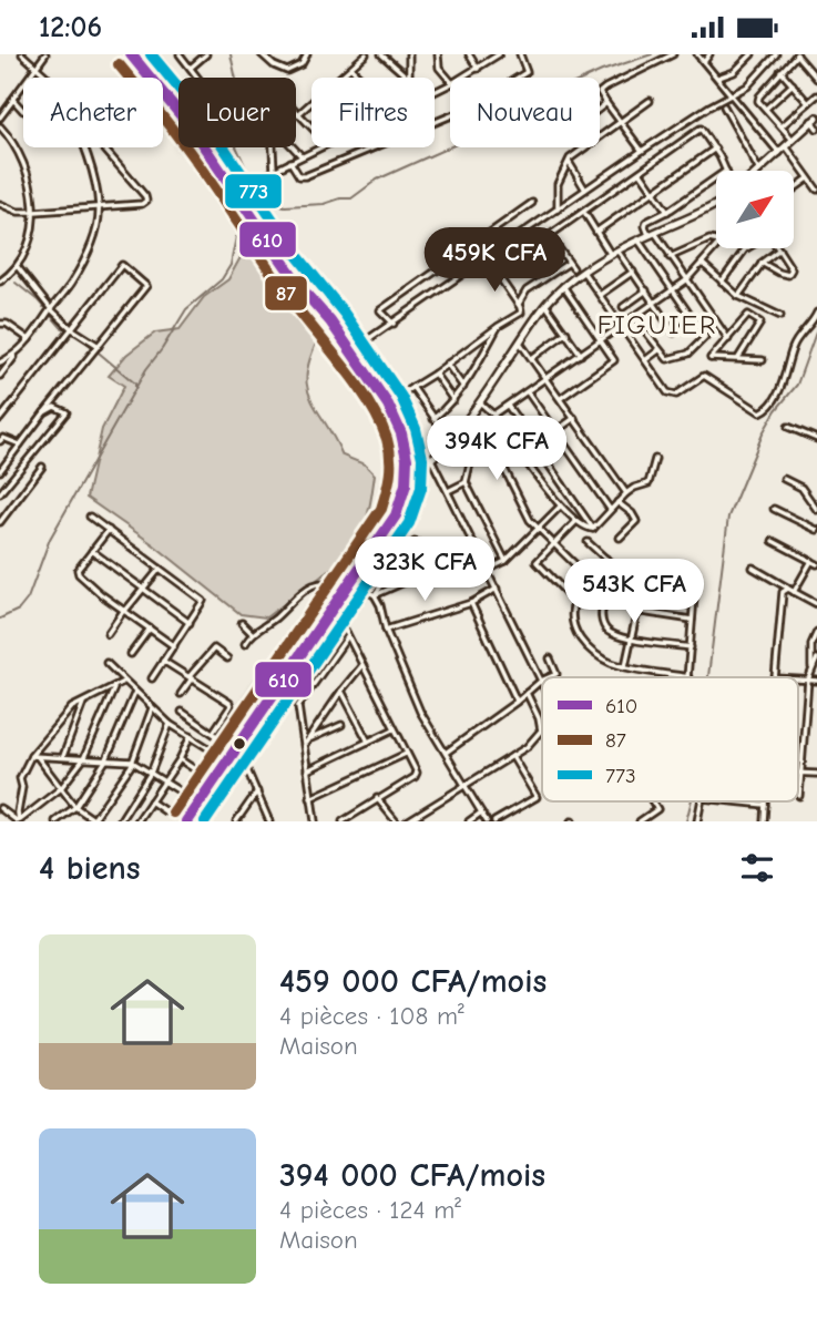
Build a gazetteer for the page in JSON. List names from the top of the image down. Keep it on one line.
{"districts":["FIGUIER"],"lines":["transit line 610","transit line 773","transit line 87"],"legend":["610","87","773"],"north":"top right","page":{"status":"12:06","chip":["Acheter","Louer","Filtres","Nouveau"],"price":["459K CFA","394K CFA","323K CFA","543K CFA"],"heading":"4 biens","list":[{"name":"459 000 CFA/mois","note":"4 pièces · 108 m² · Maison"},{"name":"394 000 CFA/mois","note":"4 pièces · 124 m² · Maison"}]}}
